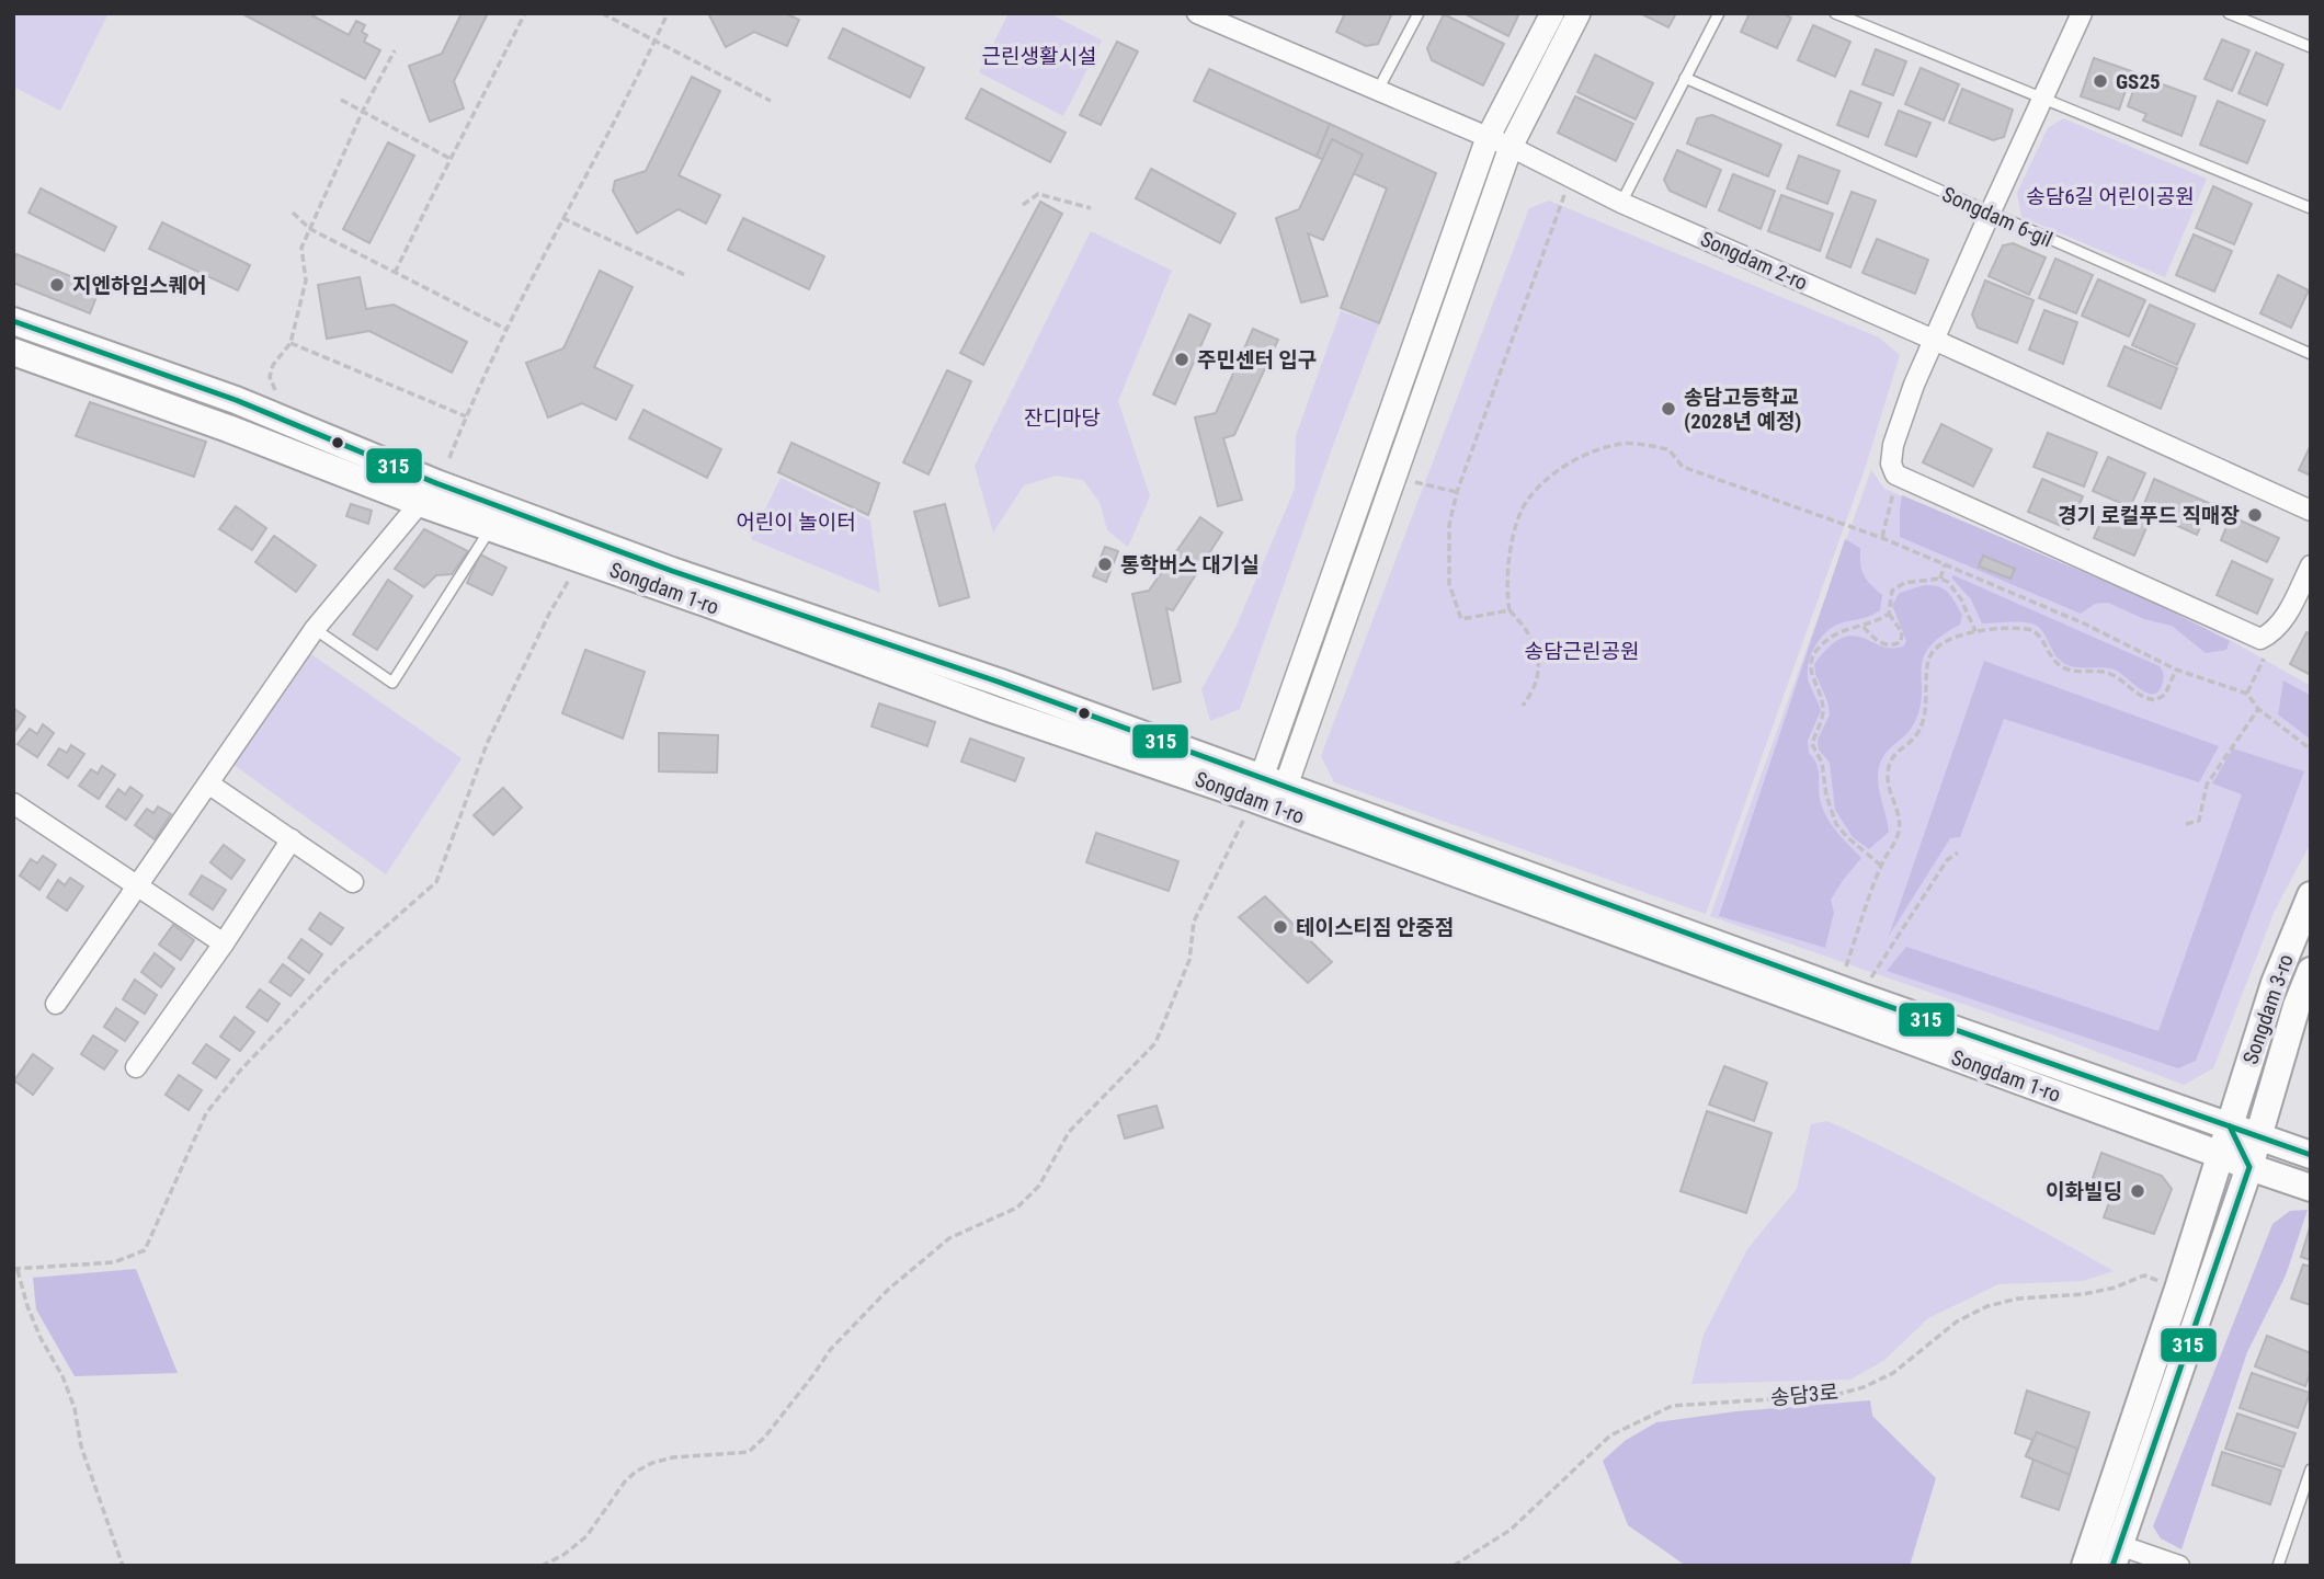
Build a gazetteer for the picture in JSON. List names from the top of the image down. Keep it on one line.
{"streets":{"main road":["Songdam 1-ro","Songdam 3-ro"],"street":["Songdam 2-ro"],"lane":["Songdam 6-gil"],"path":["송담3로"]},"crossings":[["Songdam 1-ro","Songdam 3-ro"],["Songdam 3-ro","송담3로"]],"parks":["근린생활시설","송담6길 어린이공원","잔디마당","어린이 놀이터","송담근린공원"],"places":["GS25","지엔하임스퀘어","주민센터 입구","송담고등학교 (2028년 예정)","경기 로컬푸드 직매장","통학버스 대기실","테이스티짐 안중점","이화빌딩"],"lines":["transit line 315"]}
